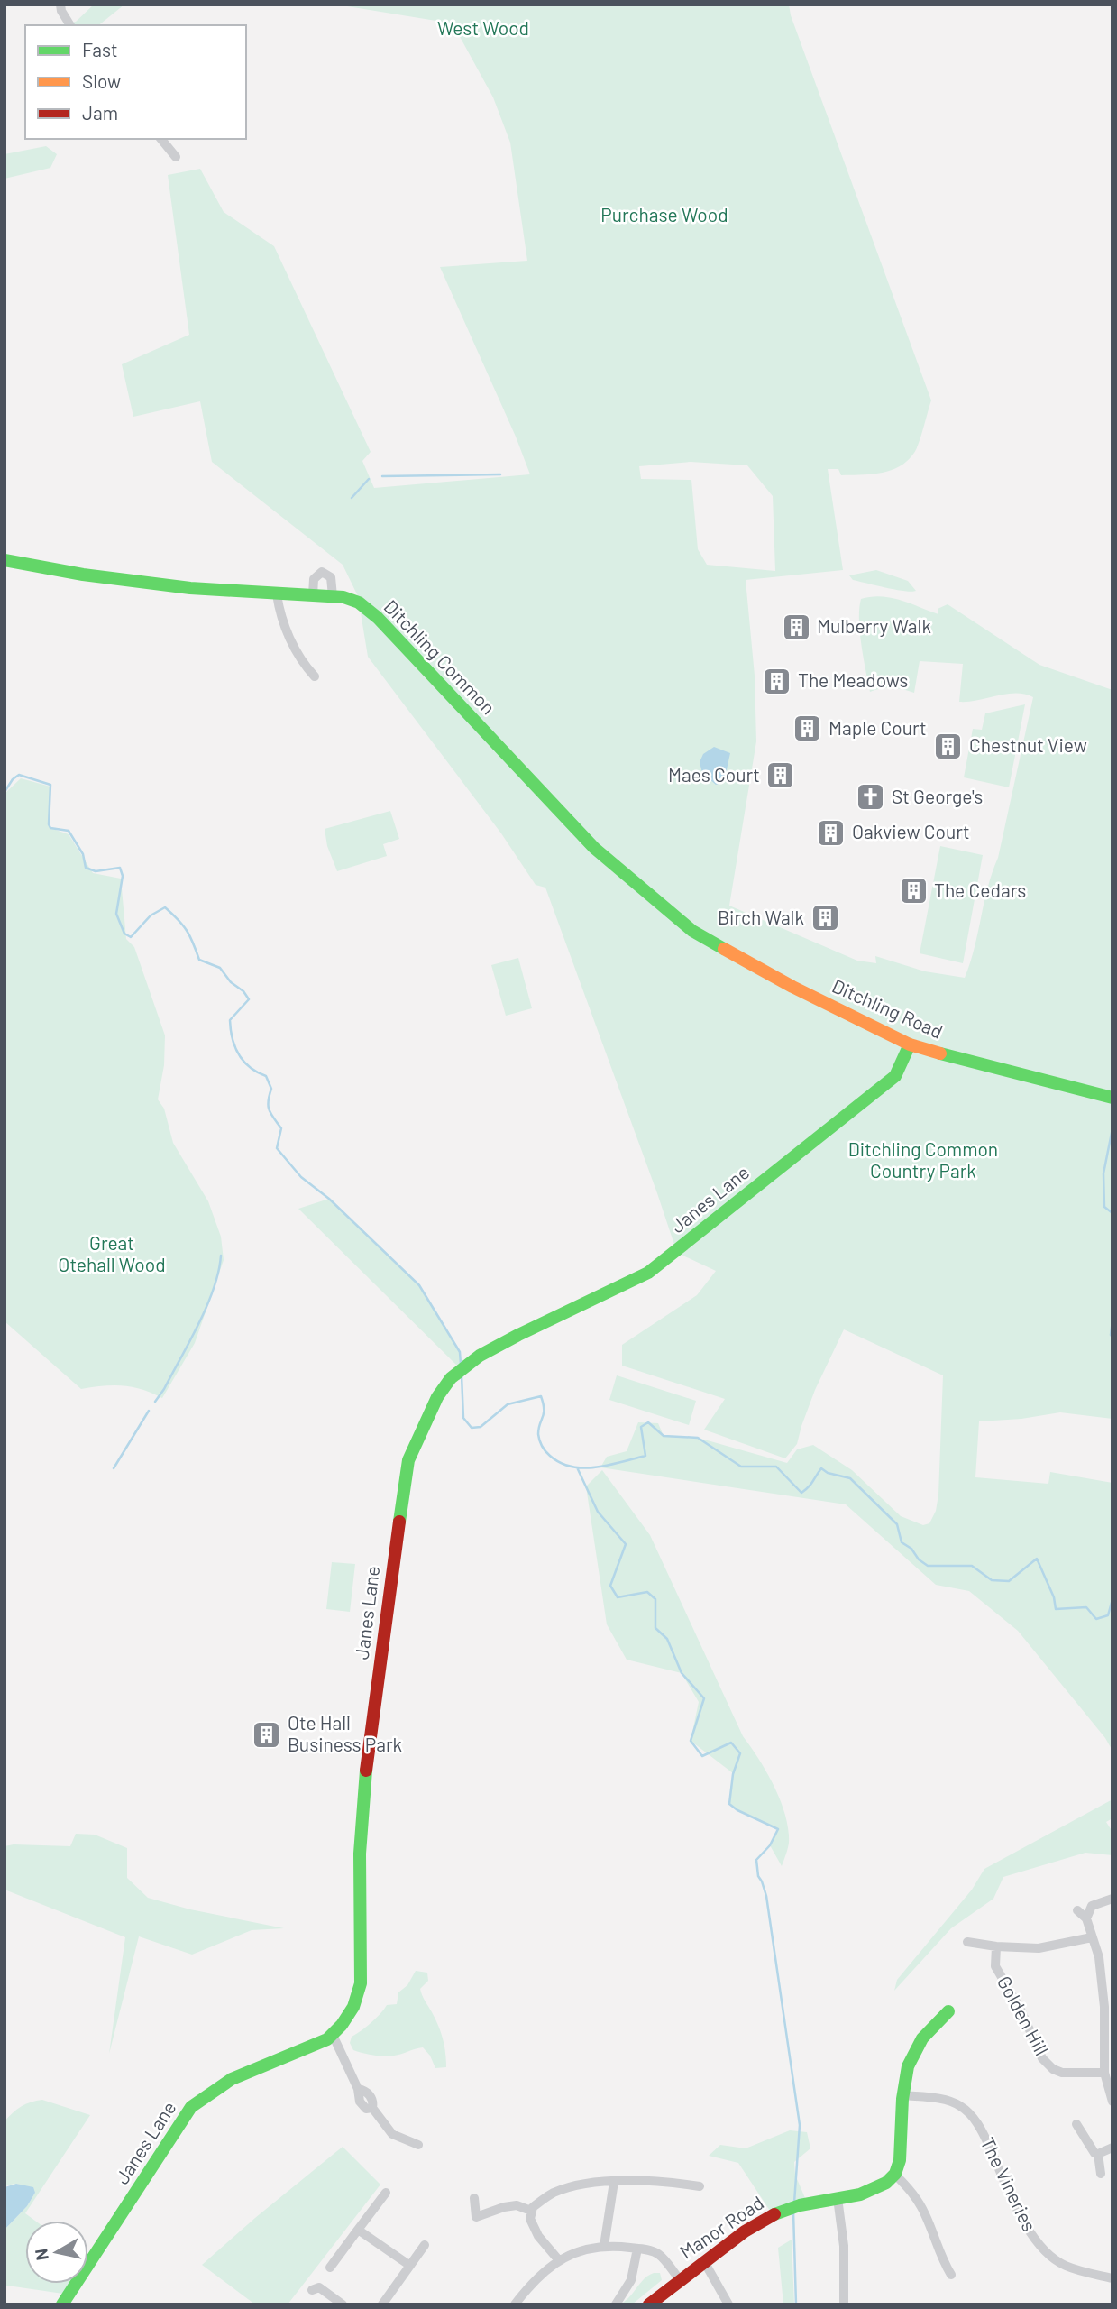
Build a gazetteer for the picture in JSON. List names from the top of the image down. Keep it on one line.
{"streets":{"street":["Ditchling Common","Ditchling Road","Janes Lane","Golden Hill","The Vineries","Manor Road"]},"crossings":[["Ditchling Common","Ditchling Road"],["Ditchling Road","Janes Lane"]],"parks":["West Wood","Purchase Wood","Ditchling Common Country Park","Great Otehall Wood"],"places":{"building":["Mulberry Walk","The Meadows","Maple Court","Chestnut View","Maes Court","Oakview Court","The Cedars","Birch Walk","Ote Hall Business Park"],"church":["St George's"]},"legend":["Fast","Slow","Jam"],"north":"left"}
